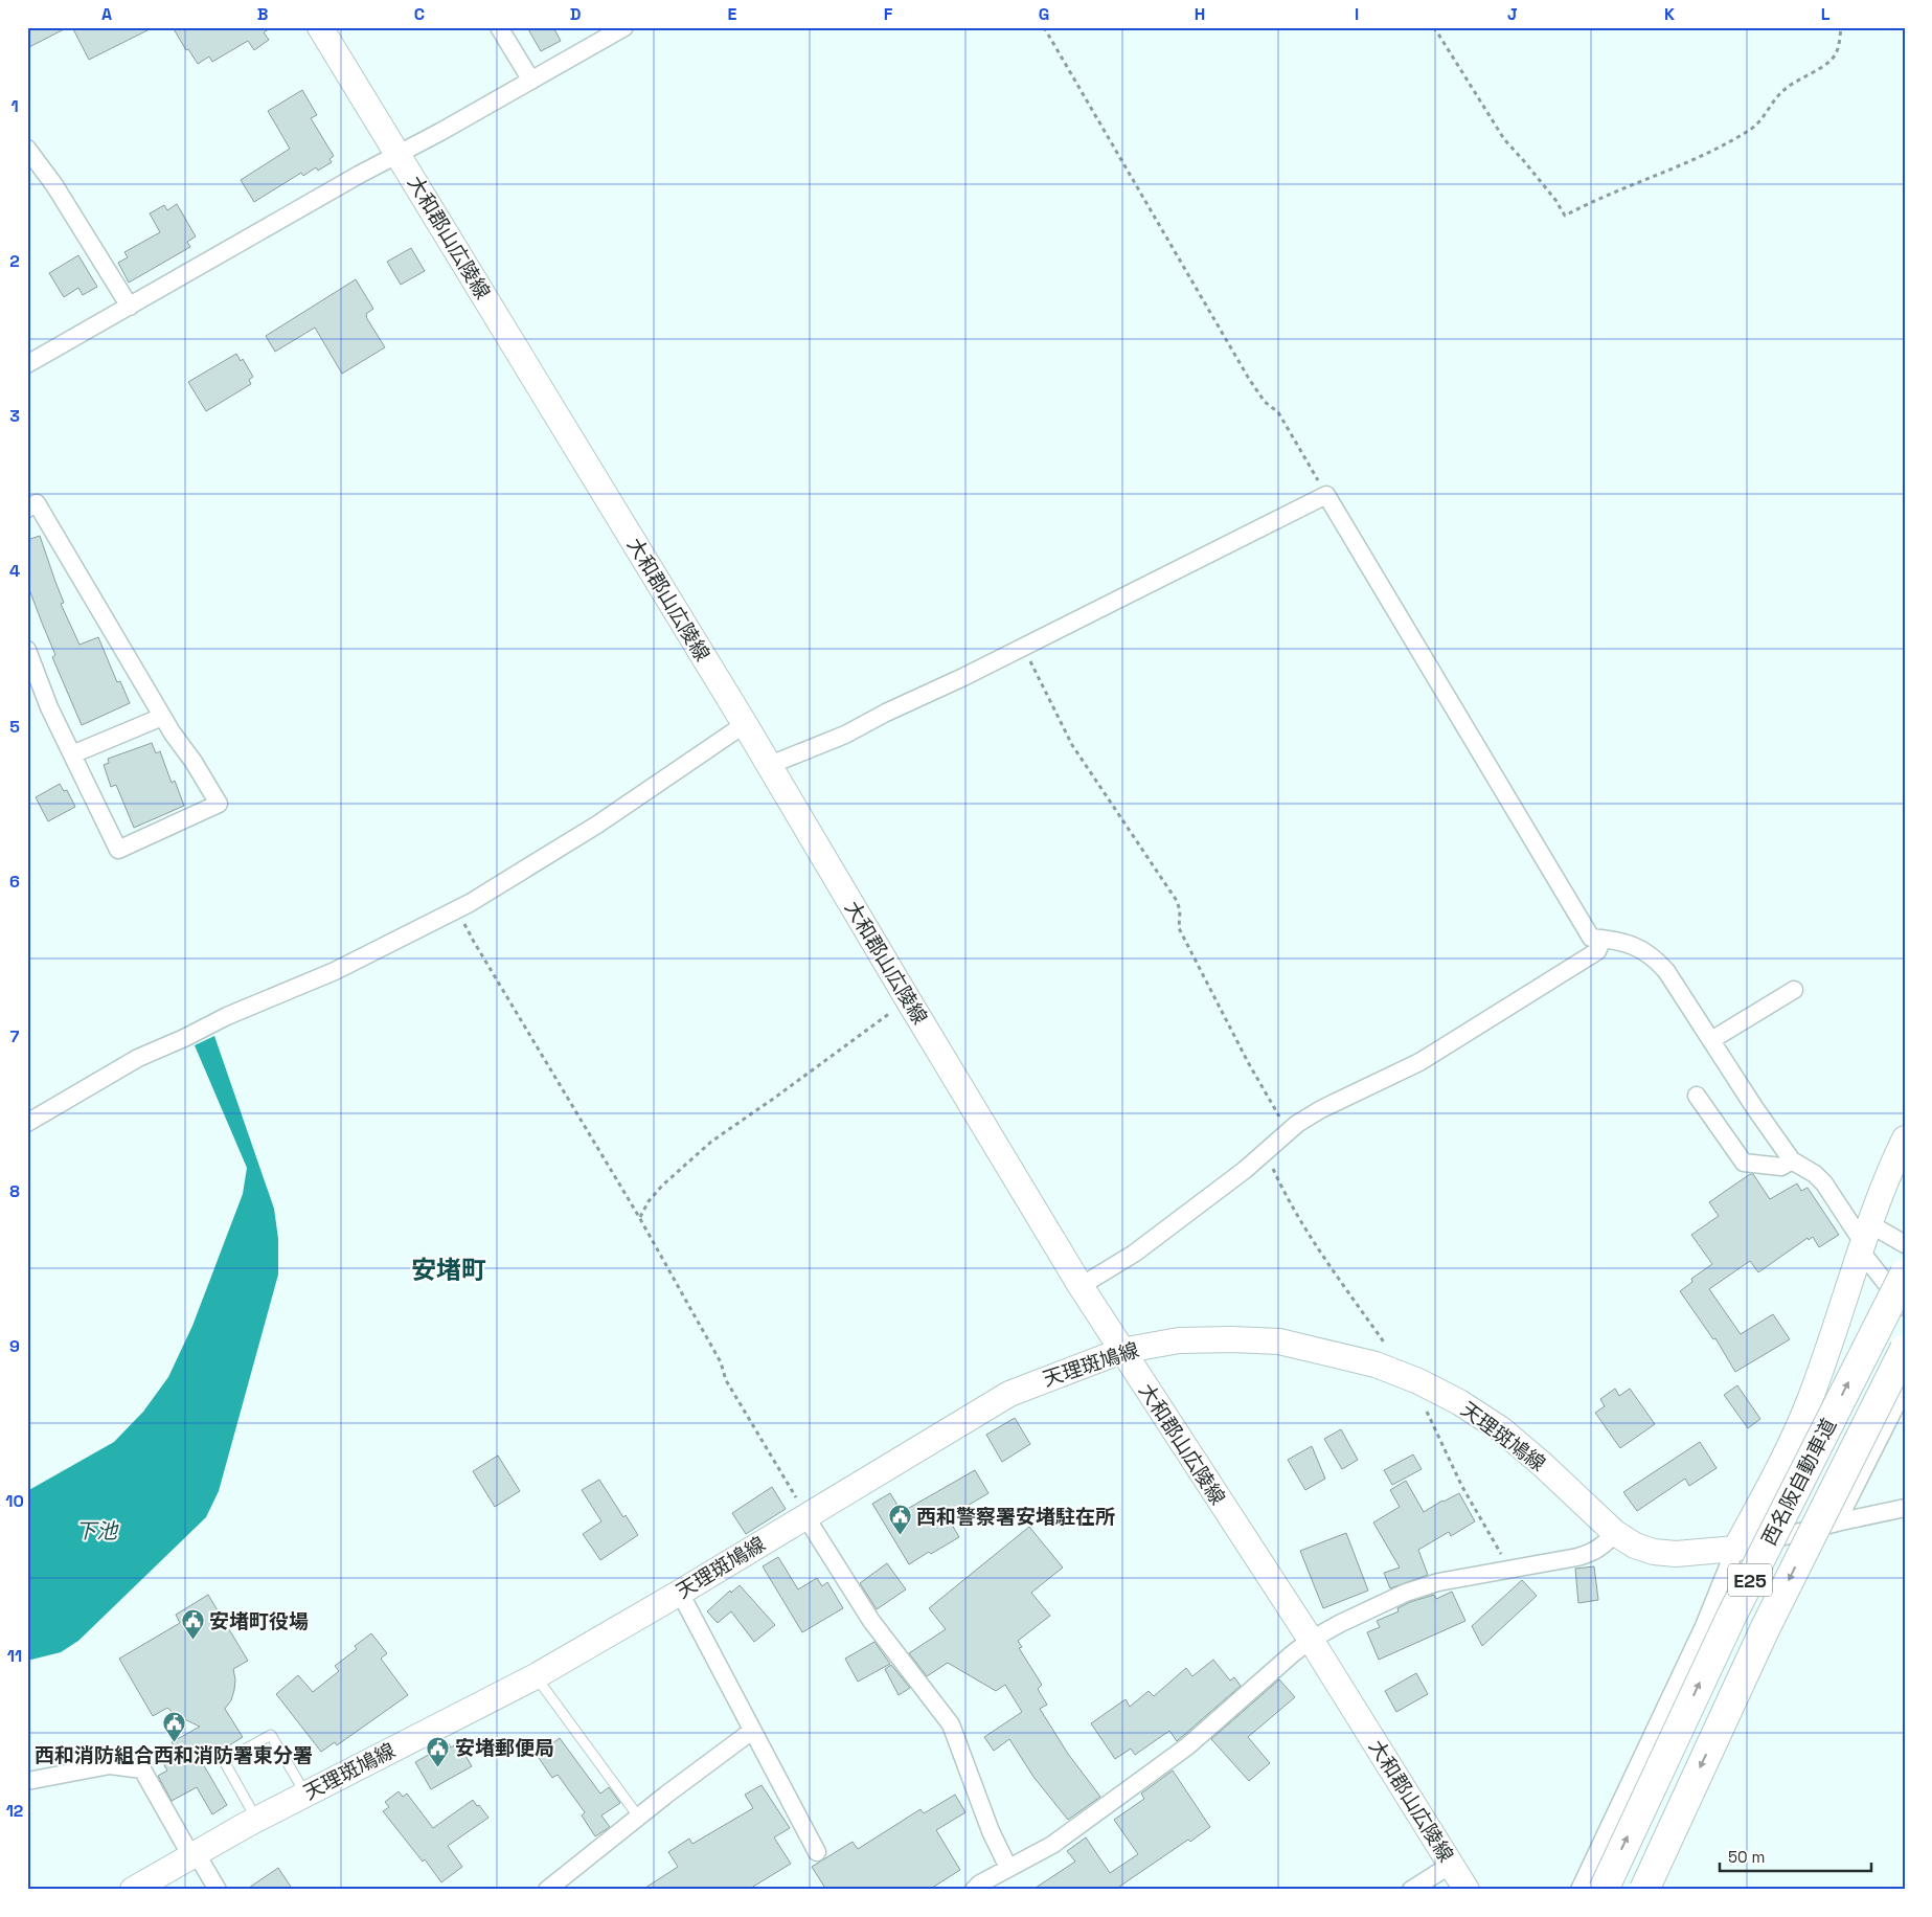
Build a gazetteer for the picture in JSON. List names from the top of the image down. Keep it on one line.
{"streets":{"highway":["西名阪自動車道","E25"],"main road":["大和郡山広陵線","天理斑鳩線"]},"crossings":[["大和郡山広陵線","天理斑鳩線"]],"districts":["安堵町"],"water":["下池"],"places":{"public building":["西和警察署安堵駐在所","安堵町役場","西和消防組合西和消防署東分署","安堵郵便局"]},"scale_bar":"50 m","grid":{"columns":["A","B","C","D","E","F","G","H","I","J","K","L"],"rows":["1","2","3","4","5","6","7","8","9","10","11","12"]}}
